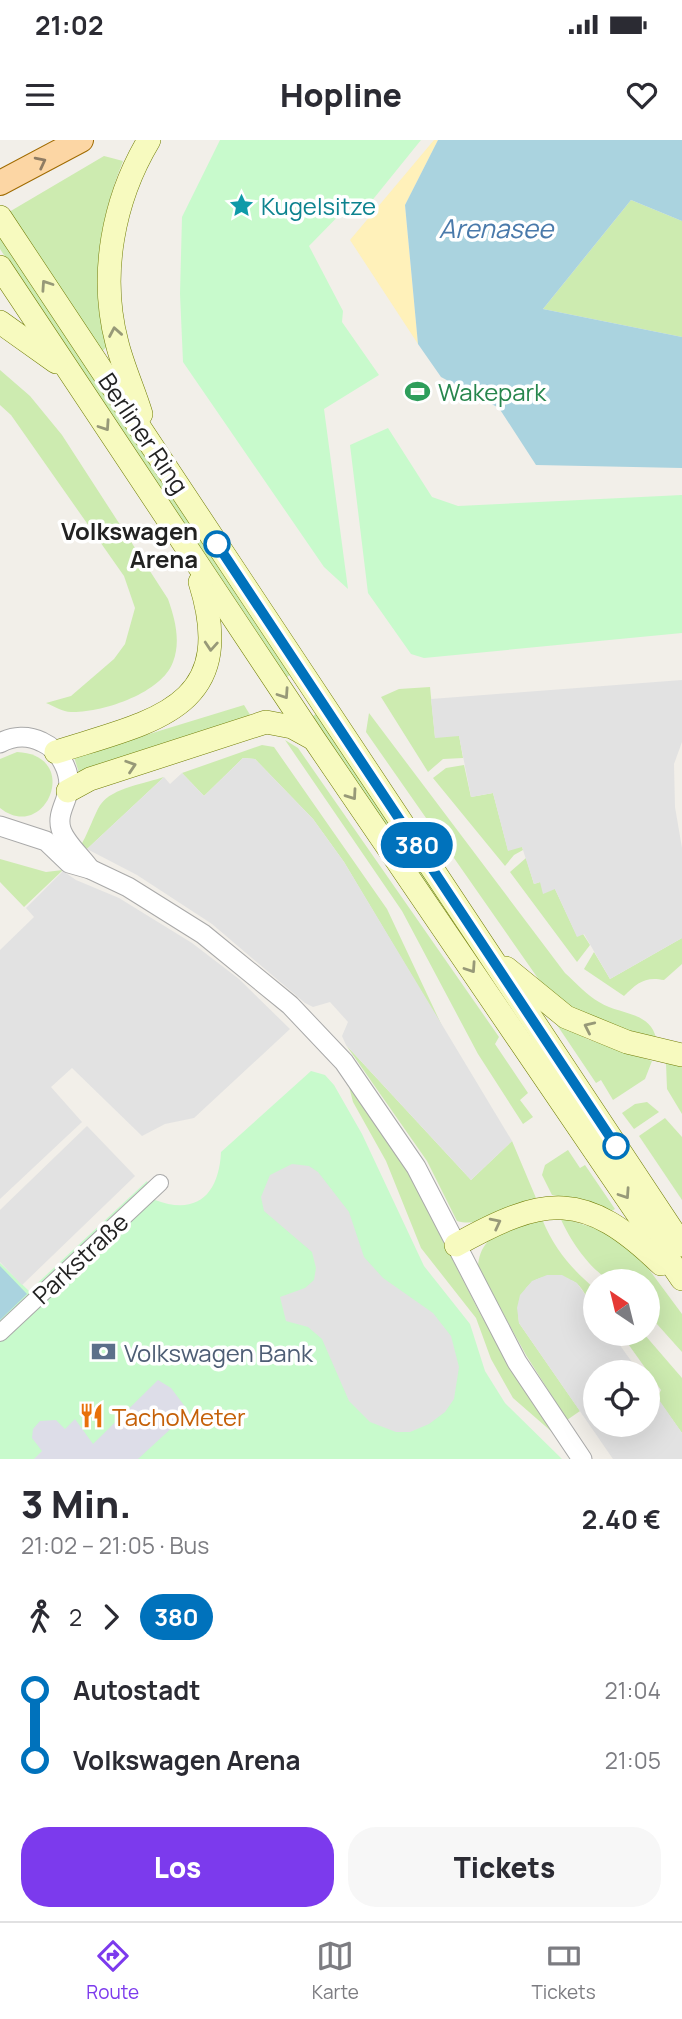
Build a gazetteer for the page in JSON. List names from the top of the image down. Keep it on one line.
{"streets":{"main road":["Berliner Ring"],"street":["Parkstraße"]},"water":["Arenasee"],"places":{"place":["Kugelsitze"],"sports":["Wakepark"],"other":["Volkswagen Arena"],"bank":["Volkswagen Bank"],"restaurant":["TachoMeter"]},"lines":["bus line 380"],"north":"top left","page":{"status":"21:02","header":"Hopline","on_map":"380","heading":["3 Min.","21:02 – 21:05 · Bus","2.40 €"],"legs":["2","380"],"list":[{"name":"Autostadt","value":"21:04"},{"name":"Volkswagen Arena","value":"21:05"}],"buttons":["Los","Tickets"],"tabs":["Route","Karte","Tickets"]}}
